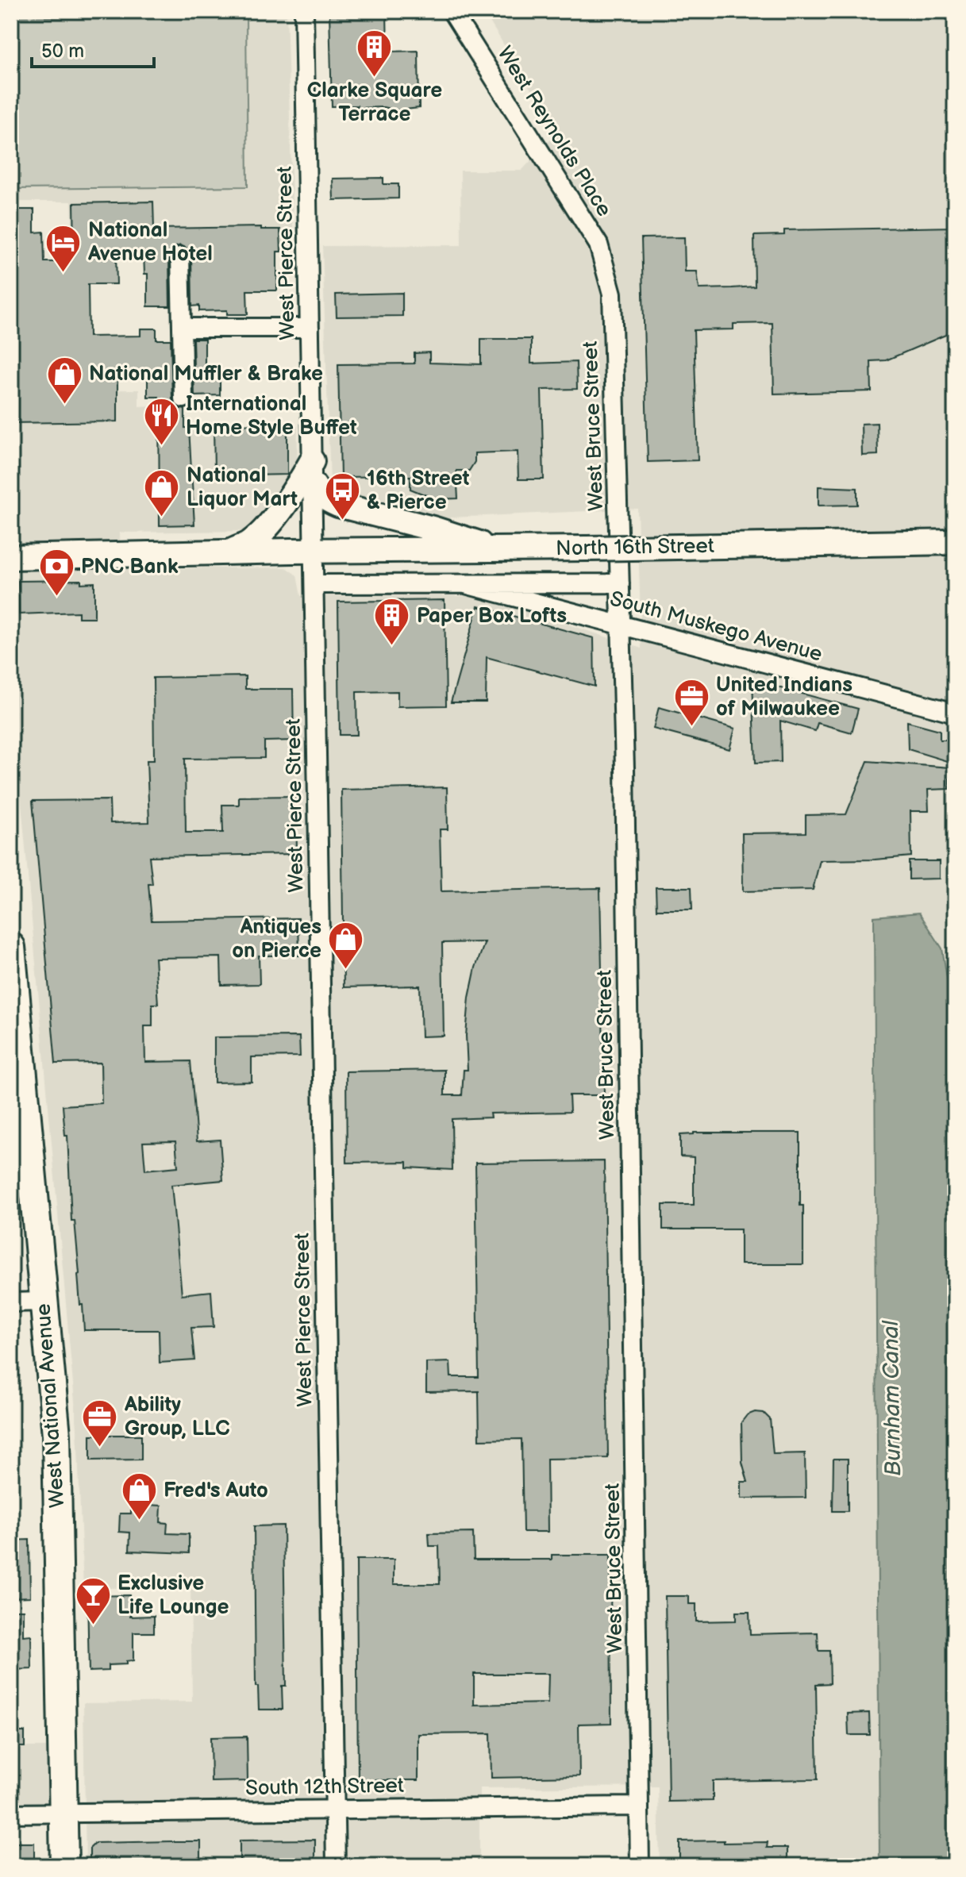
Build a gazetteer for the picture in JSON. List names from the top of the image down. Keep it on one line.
{"streets":{"main road":["North 16th Street","West National Avenue"],"street":["West Reynolds Place","West Pierce Street","West Bruce Street","South Muskego Avenue","South 12th Street"]},"crossings":[["West Reynolds Place","West Bruce Street"],["West Pierce Street","North 16th Street"],["West Pierce Street","South Muskego Avenue"],["West Pierce Street","South 12th Street"],["West Bruce Street","South Muskego Avenue"],["West Bruce Street","South 12th Street"],["West National Avenue","South 12th Street"]],"water":["Burnham Canal"],"places":{"building":["Clarke Square Terrace","Paper Box Lofts"],"hotel":["National Avenue Hotel"],"shop":["National Muffler & Brake","National Liquor Mart","Antiques on Pierce","Fred's Auto"],"restaurant":["International Home Style Buffet"],"bus stop":["16th Street & Pierce"],"bank":["PNC Bank"],"office":["United Indians of Milwaukee","Ability Group, LLC"],"bar":["Exclusive Life Lounge"]},"scale_bar":"50 m"}
